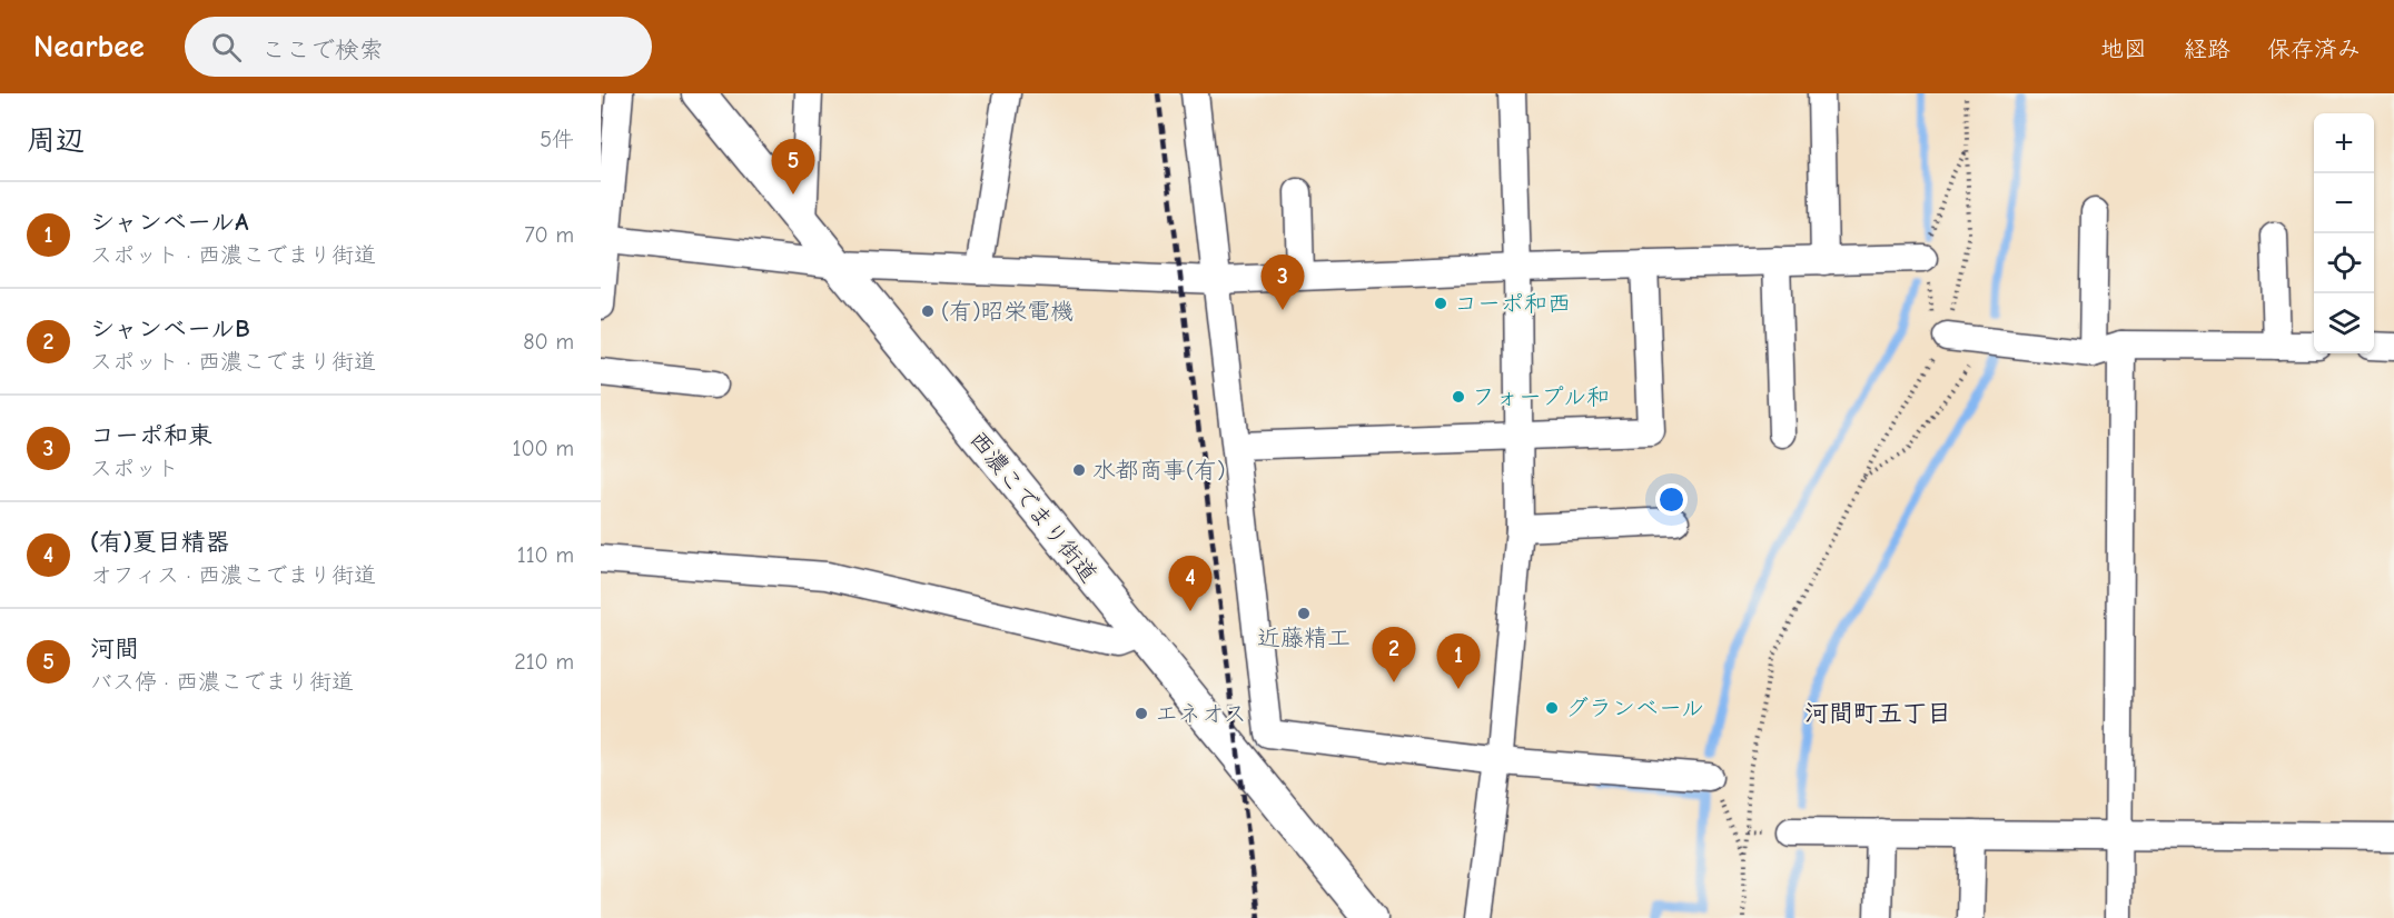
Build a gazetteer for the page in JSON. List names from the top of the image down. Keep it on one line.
{"streets":{"street":["西濃こでまり街道"]},"districts":["河間町五丁目"],"places":["コーポ和西","(有)昭栄電機","フォープル和","水都商事(有)","近藤精工","グランベール","エネオス"],"page":{"header":"Nearbee","search":"ここで検索","nav":["地図","経路","保存済み"],"heading":["周辺","5件"],"map_buttons":["+","−"],"pins":["5","3","4","2","1"],"list":[{"mark":"1","name":"シャンベールA","note":"スポット · 西濃こでまり街道","value":"70 m"},{"mark":"2","name":"シャンベールB","note":"スポット · 西濃こでまり街道","value":"80 m"},{"mark":"3","name":"コーポ和東","note":"スポット","value":"100 m"},{"mark":"4","name":"(有)夏目精器","note":"オフィス · 西濃こでまり街道","value":"110 m"},{"mark":"5","name":"河間","note":"バス停 · 西濃こでまり街道","value":"210 m"}]}}
